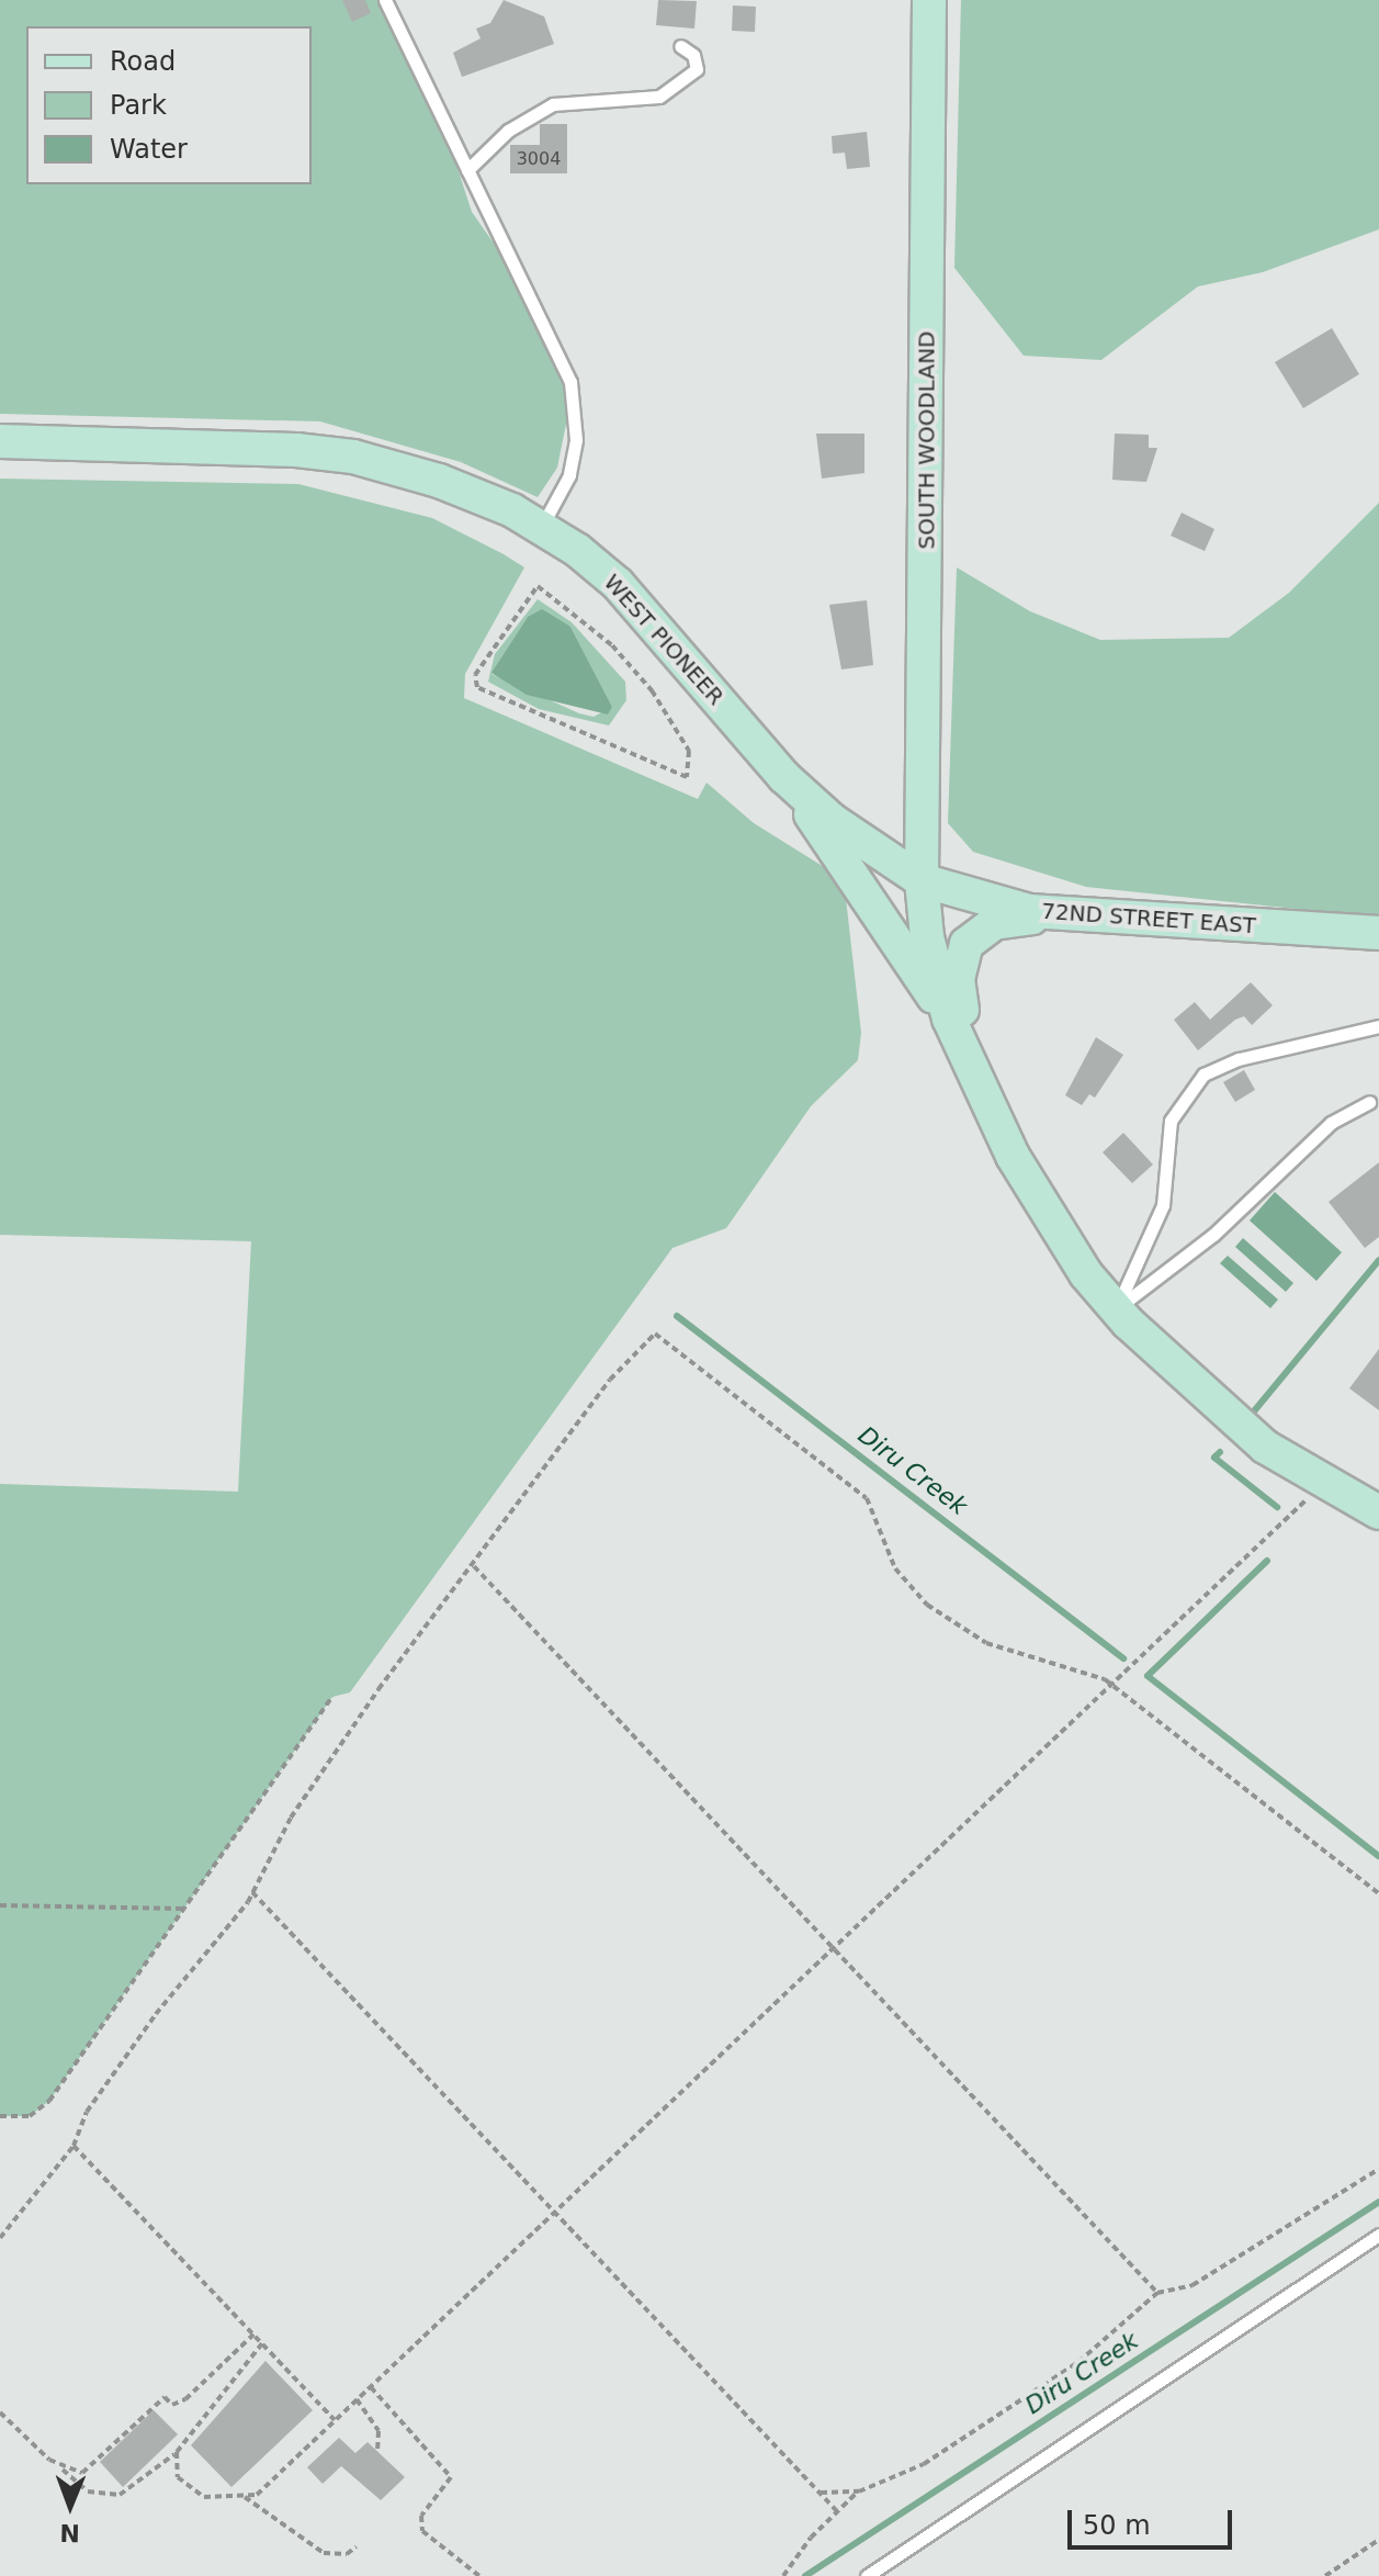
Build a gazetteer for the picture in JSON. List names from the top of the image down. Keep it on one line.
{"streets":{"main road":["SOUTH WOODLAND","WEST PIONEER","72ND STREET EAST"]},"crossings":[["SOUTH WOODLAND","WEST PIONEER"],["SOUTH WOODLAND","72ND STREET EAST"],["WEST PIONEER","72ND STREET EAST"]],"water":["Diru Creek"],"house_numbers":["3004"],"legend":["Road","Park","Water"],"scale_bar":"50 m","north":"bottom"}
